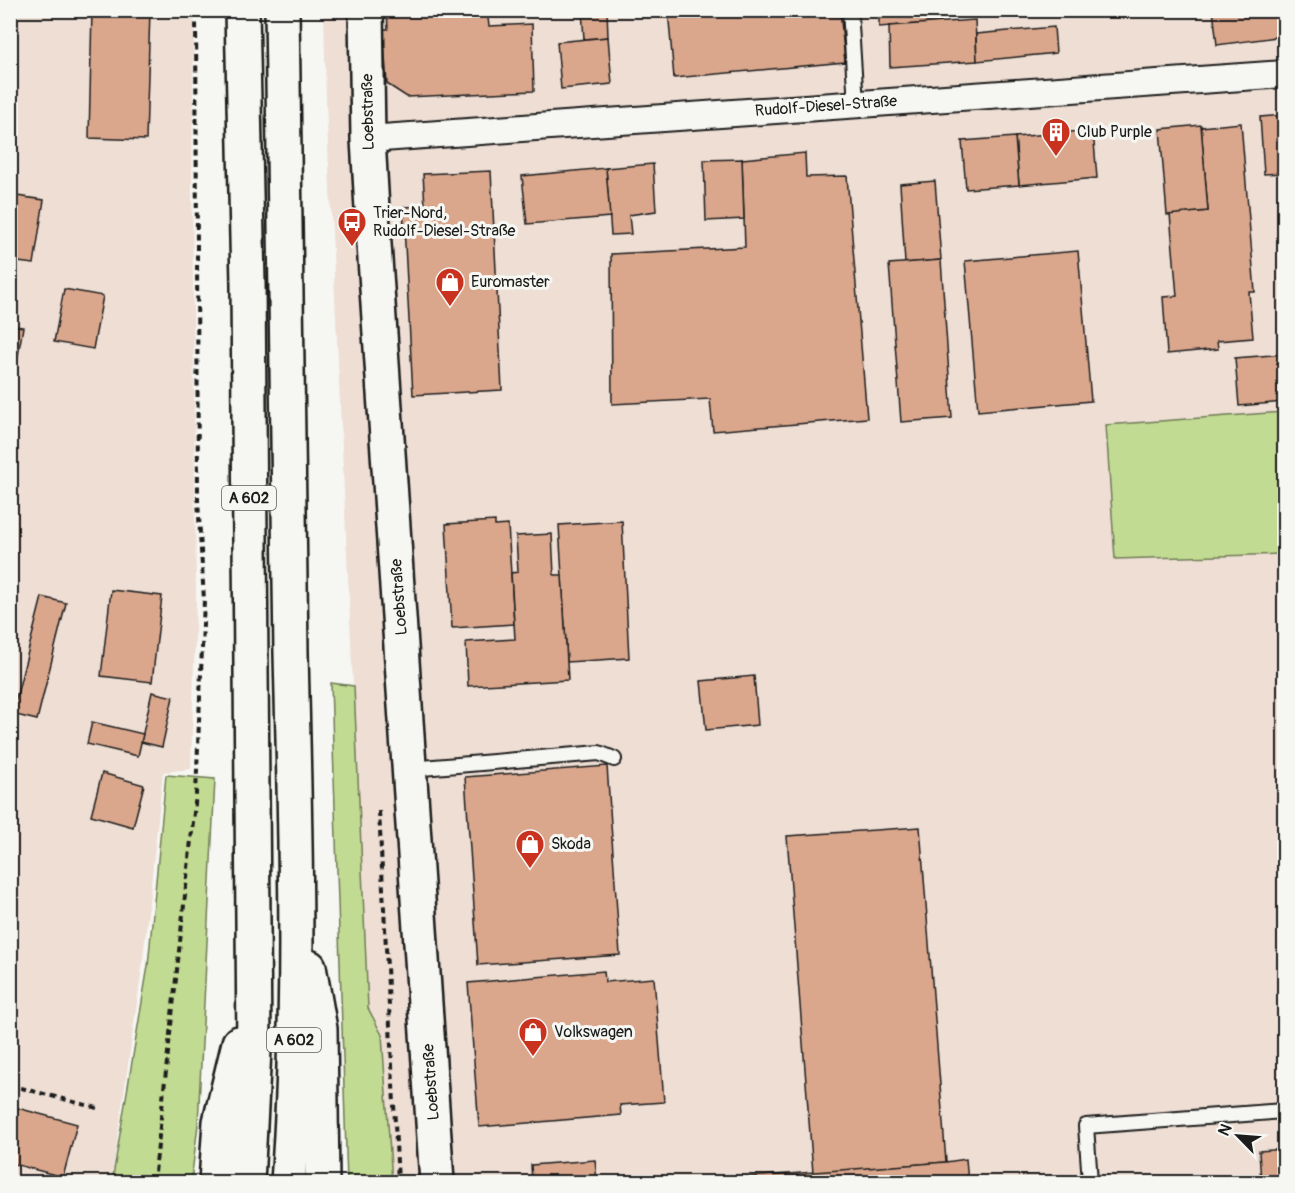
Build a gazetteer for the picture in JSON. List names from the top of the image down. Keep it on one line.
{"streets":{"main road":["Loebstraße","A 602"],"street":["Rudolf-Diesel-Straße"]},"crossings":[["Rudolf-Diesel-Straße","Loebstraße"]],"places":{"building":["Club Purple"],"bus stop":["Trier-Nord, Rudolf-Diesel-Straße"],"shop":["Euromaster","Skoda","Volkswagen"]},"north":"top left"}
